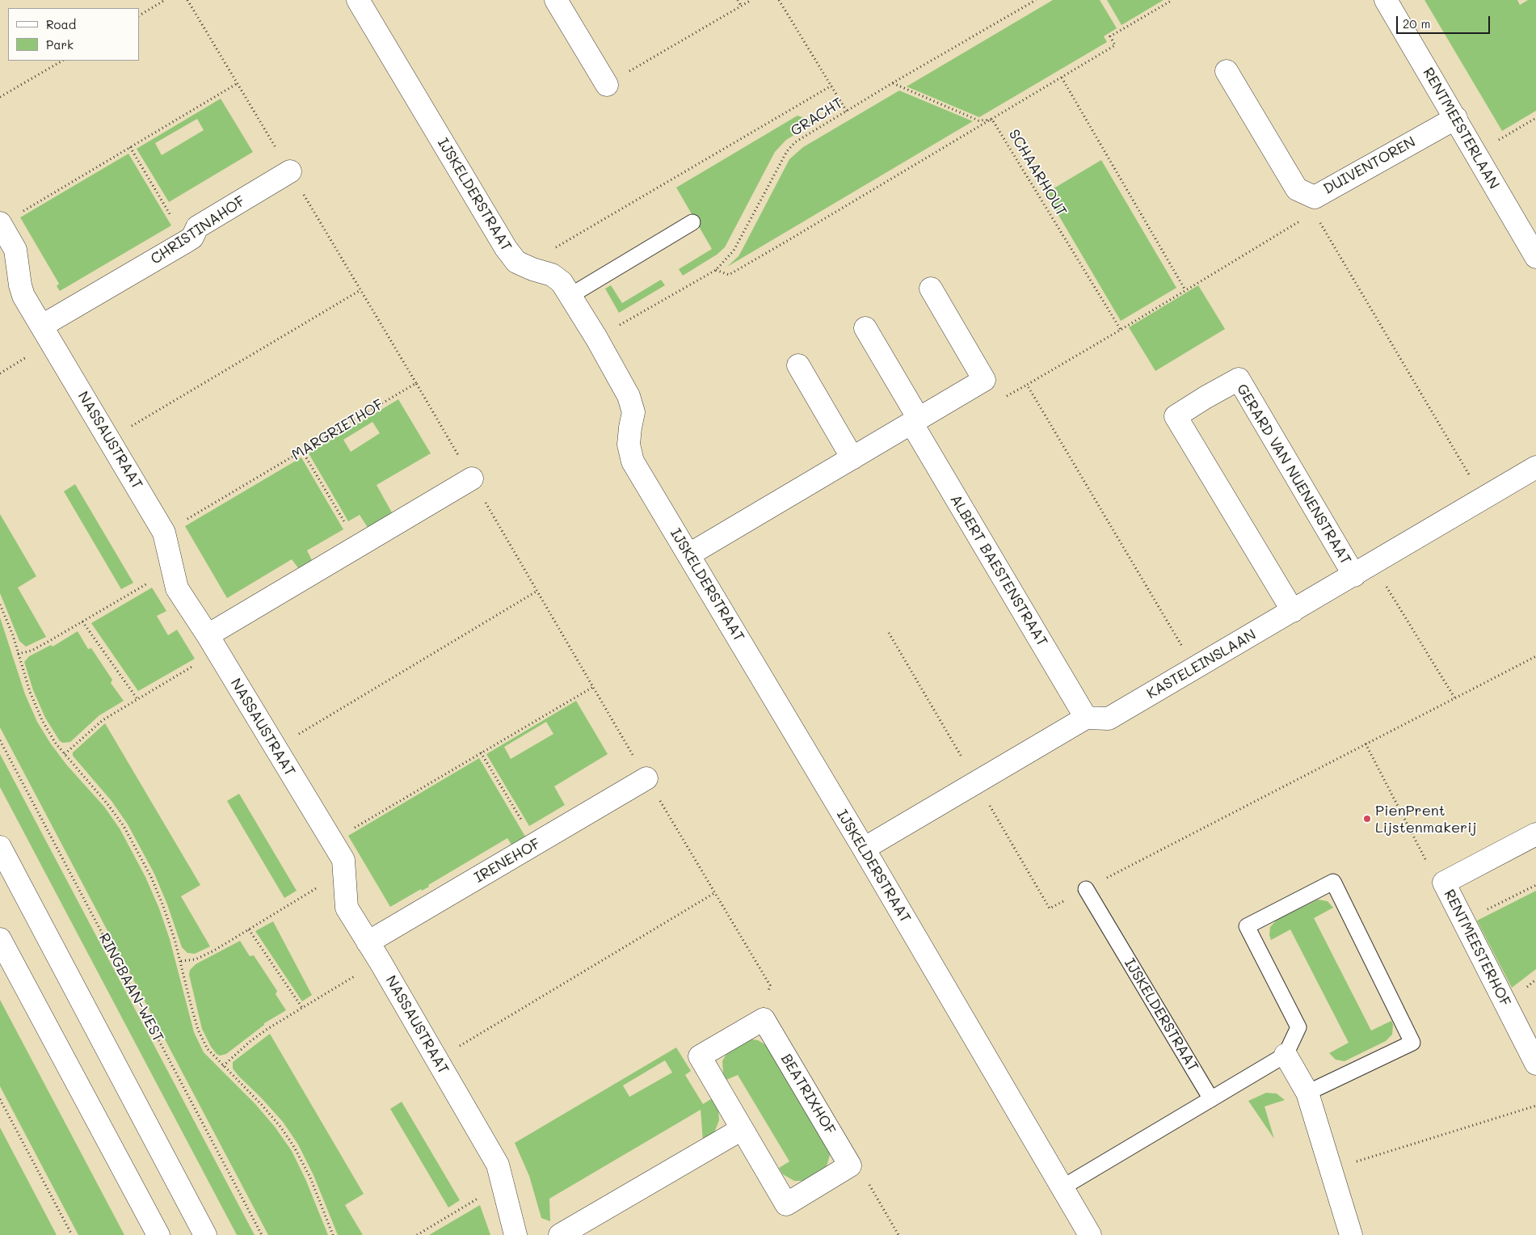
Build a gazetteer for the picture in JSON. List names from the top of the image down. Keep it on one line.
{"streets":{"street":["RENTMEESTERLAAN","DUIVENTOREN","IJSKELDERSTRAAT","CHRISTINAHOF","NASSAUSTRAAT","GERARD VAN NUENENSTRAAT","ALBERT BAESTENSTRAAT","KASTELEINSLAAN","IRENEHOF","RENTMEESTERHOF","BEATRIXHOF"],"path":["GRACHT","SCHAARHOUT","MARGRIETHOF","RINGBAAN-WEST"]},"crossings":[["GRACHT","SCHAARHOUT"],["GRACHT","IJSKELDERSTRAAT"],["RENTMEESTERLAAN","DUIVENTOREN"],["CHRISTINAHOF","NASSAUSTRAAT"],["MARGRIETHOF","NASSAUSTRAAT"],["NASSAUSTRAAT","IRENEHOF"],["GERARD VAN NUENENSTRAAT","KASTELEINSLAAN"],["ALBERT BAESTENSTRAAT","KASTELEINSLAAN"]],"places":["PienPrent Lijstenmakerij"],"legend":["Road","Park"],"scale_bar":"20 m"}
